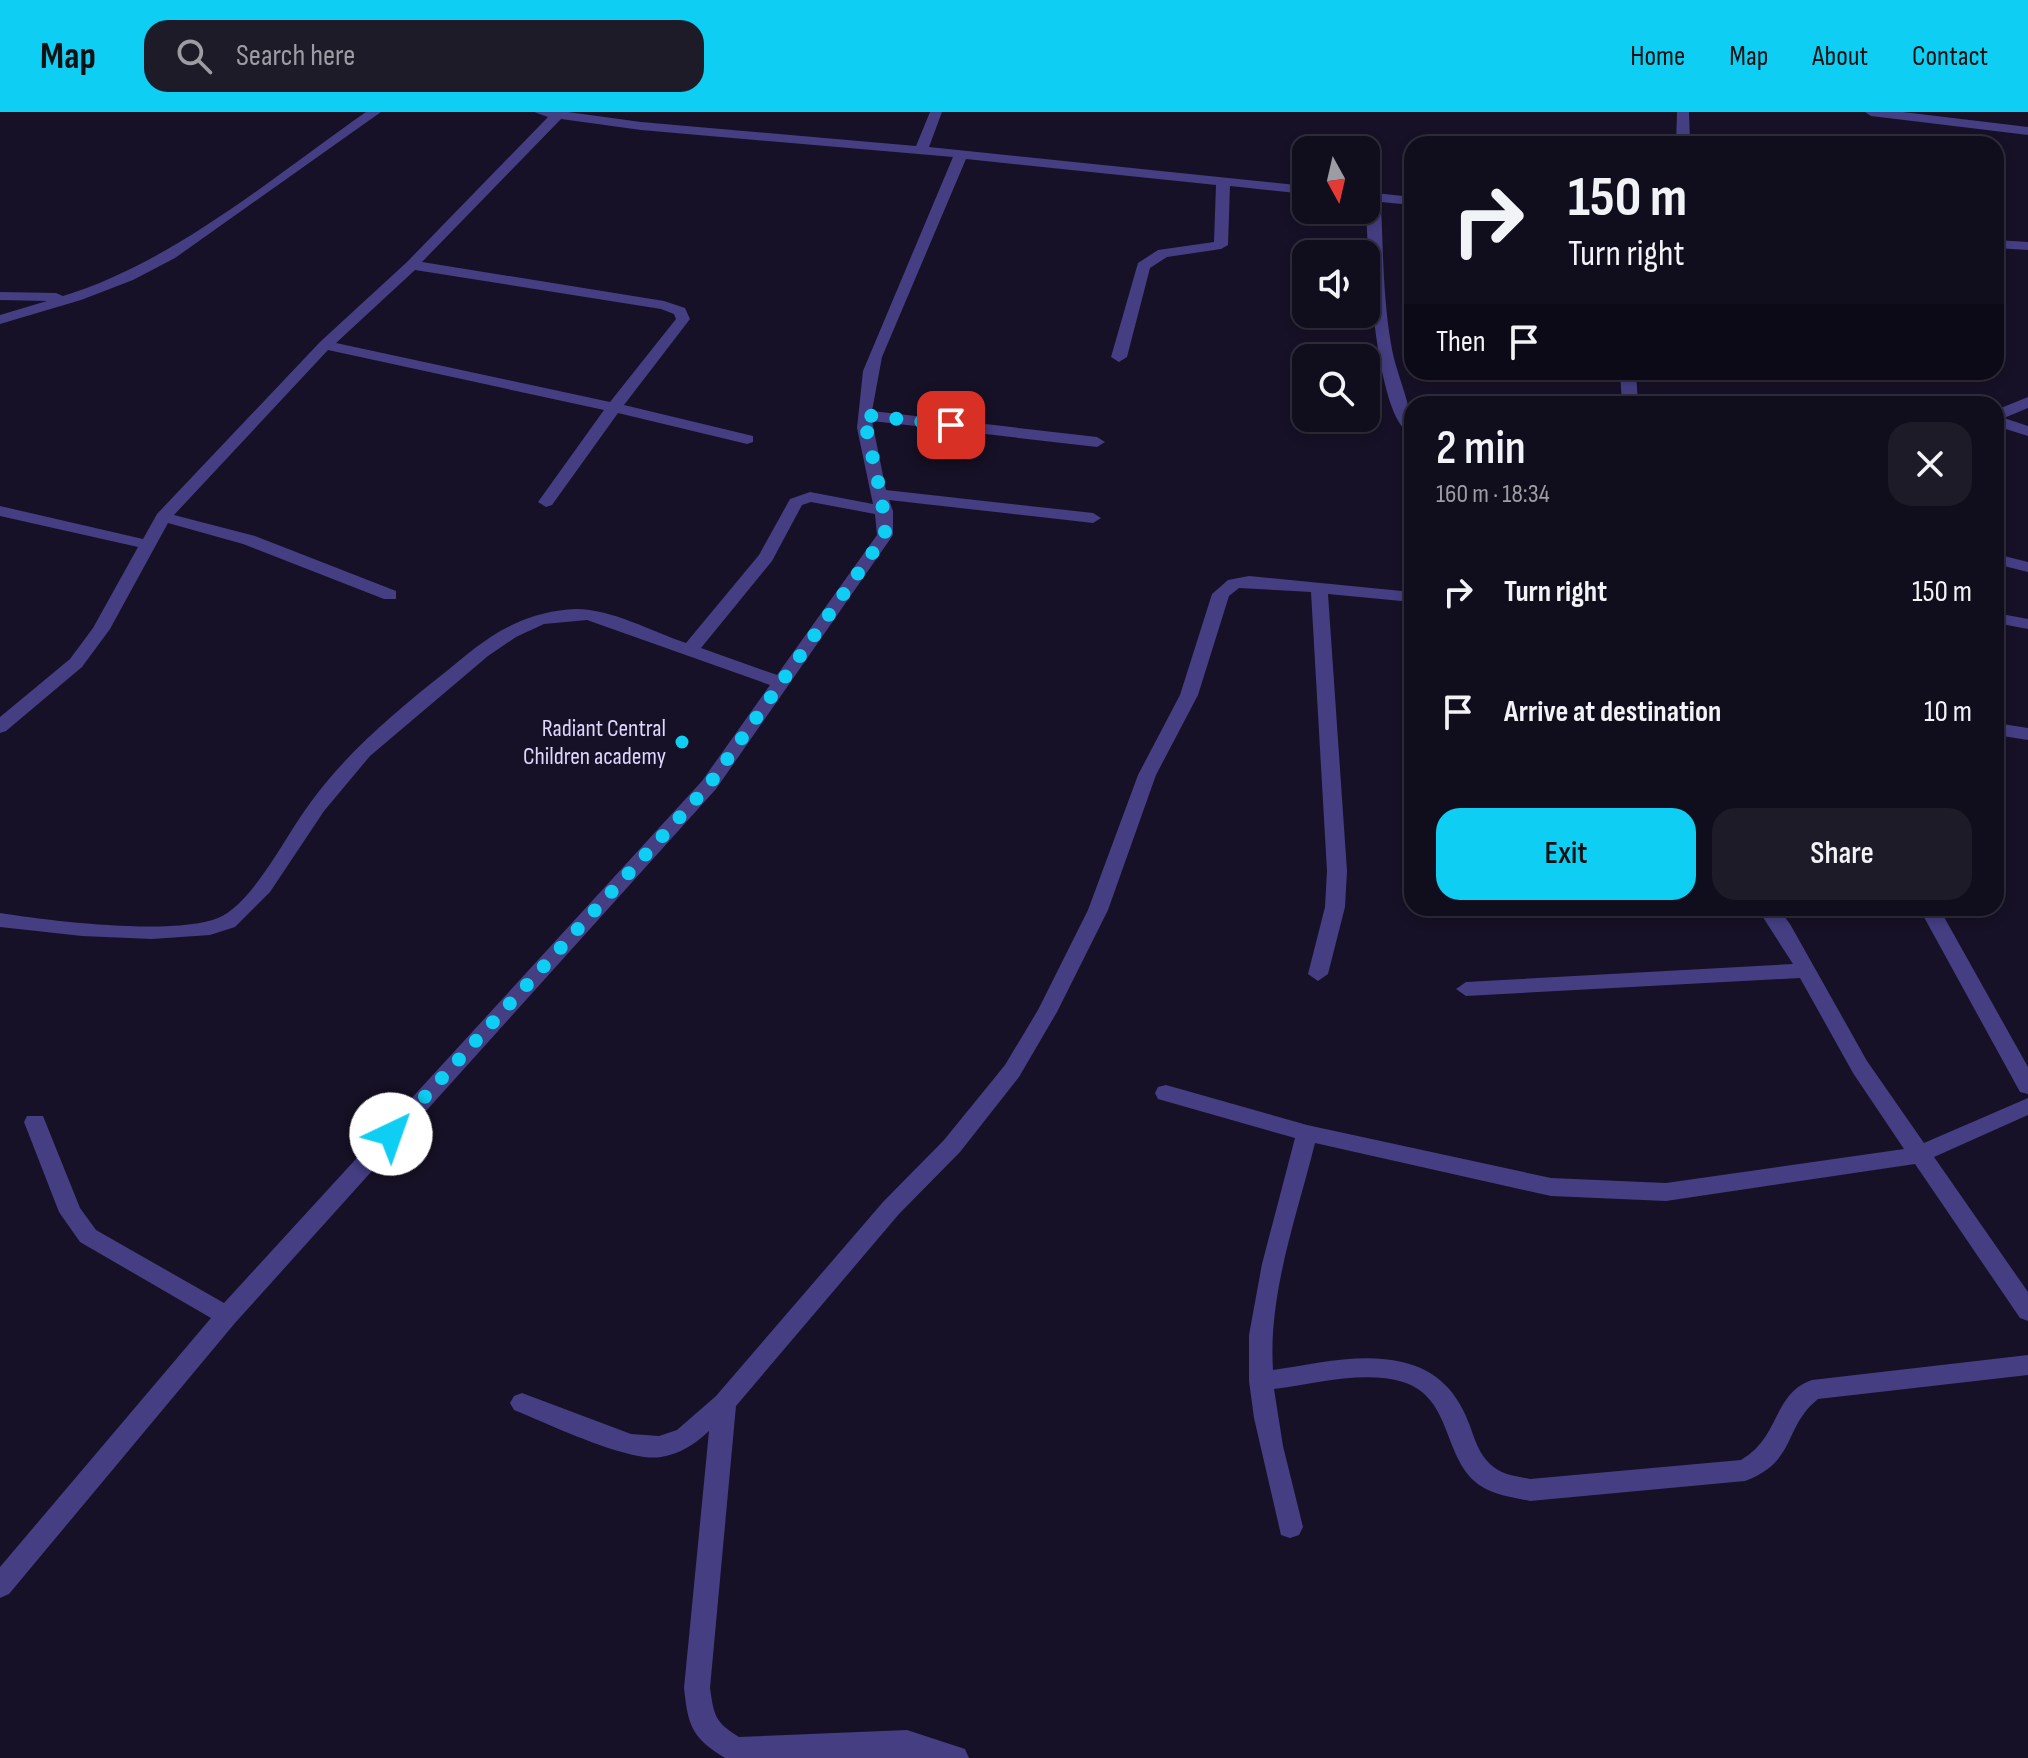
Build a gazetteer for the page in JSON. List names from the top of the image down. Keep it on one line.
{"places":["Radiant Central Children academy"],"north":"bottom","page":{"header":"Map","search":"Search here","nav":["Home","Map","About","Contact"],"turn":["150 m","Turn right"],"then":"Then","heading":["2 min","160 m · 18:34"],"list":[{"name":"Turn right","value":"150 m"},{"name":"Arrive at destination","value":"10 m"}],"buttons":["Exit","Share"]}}
